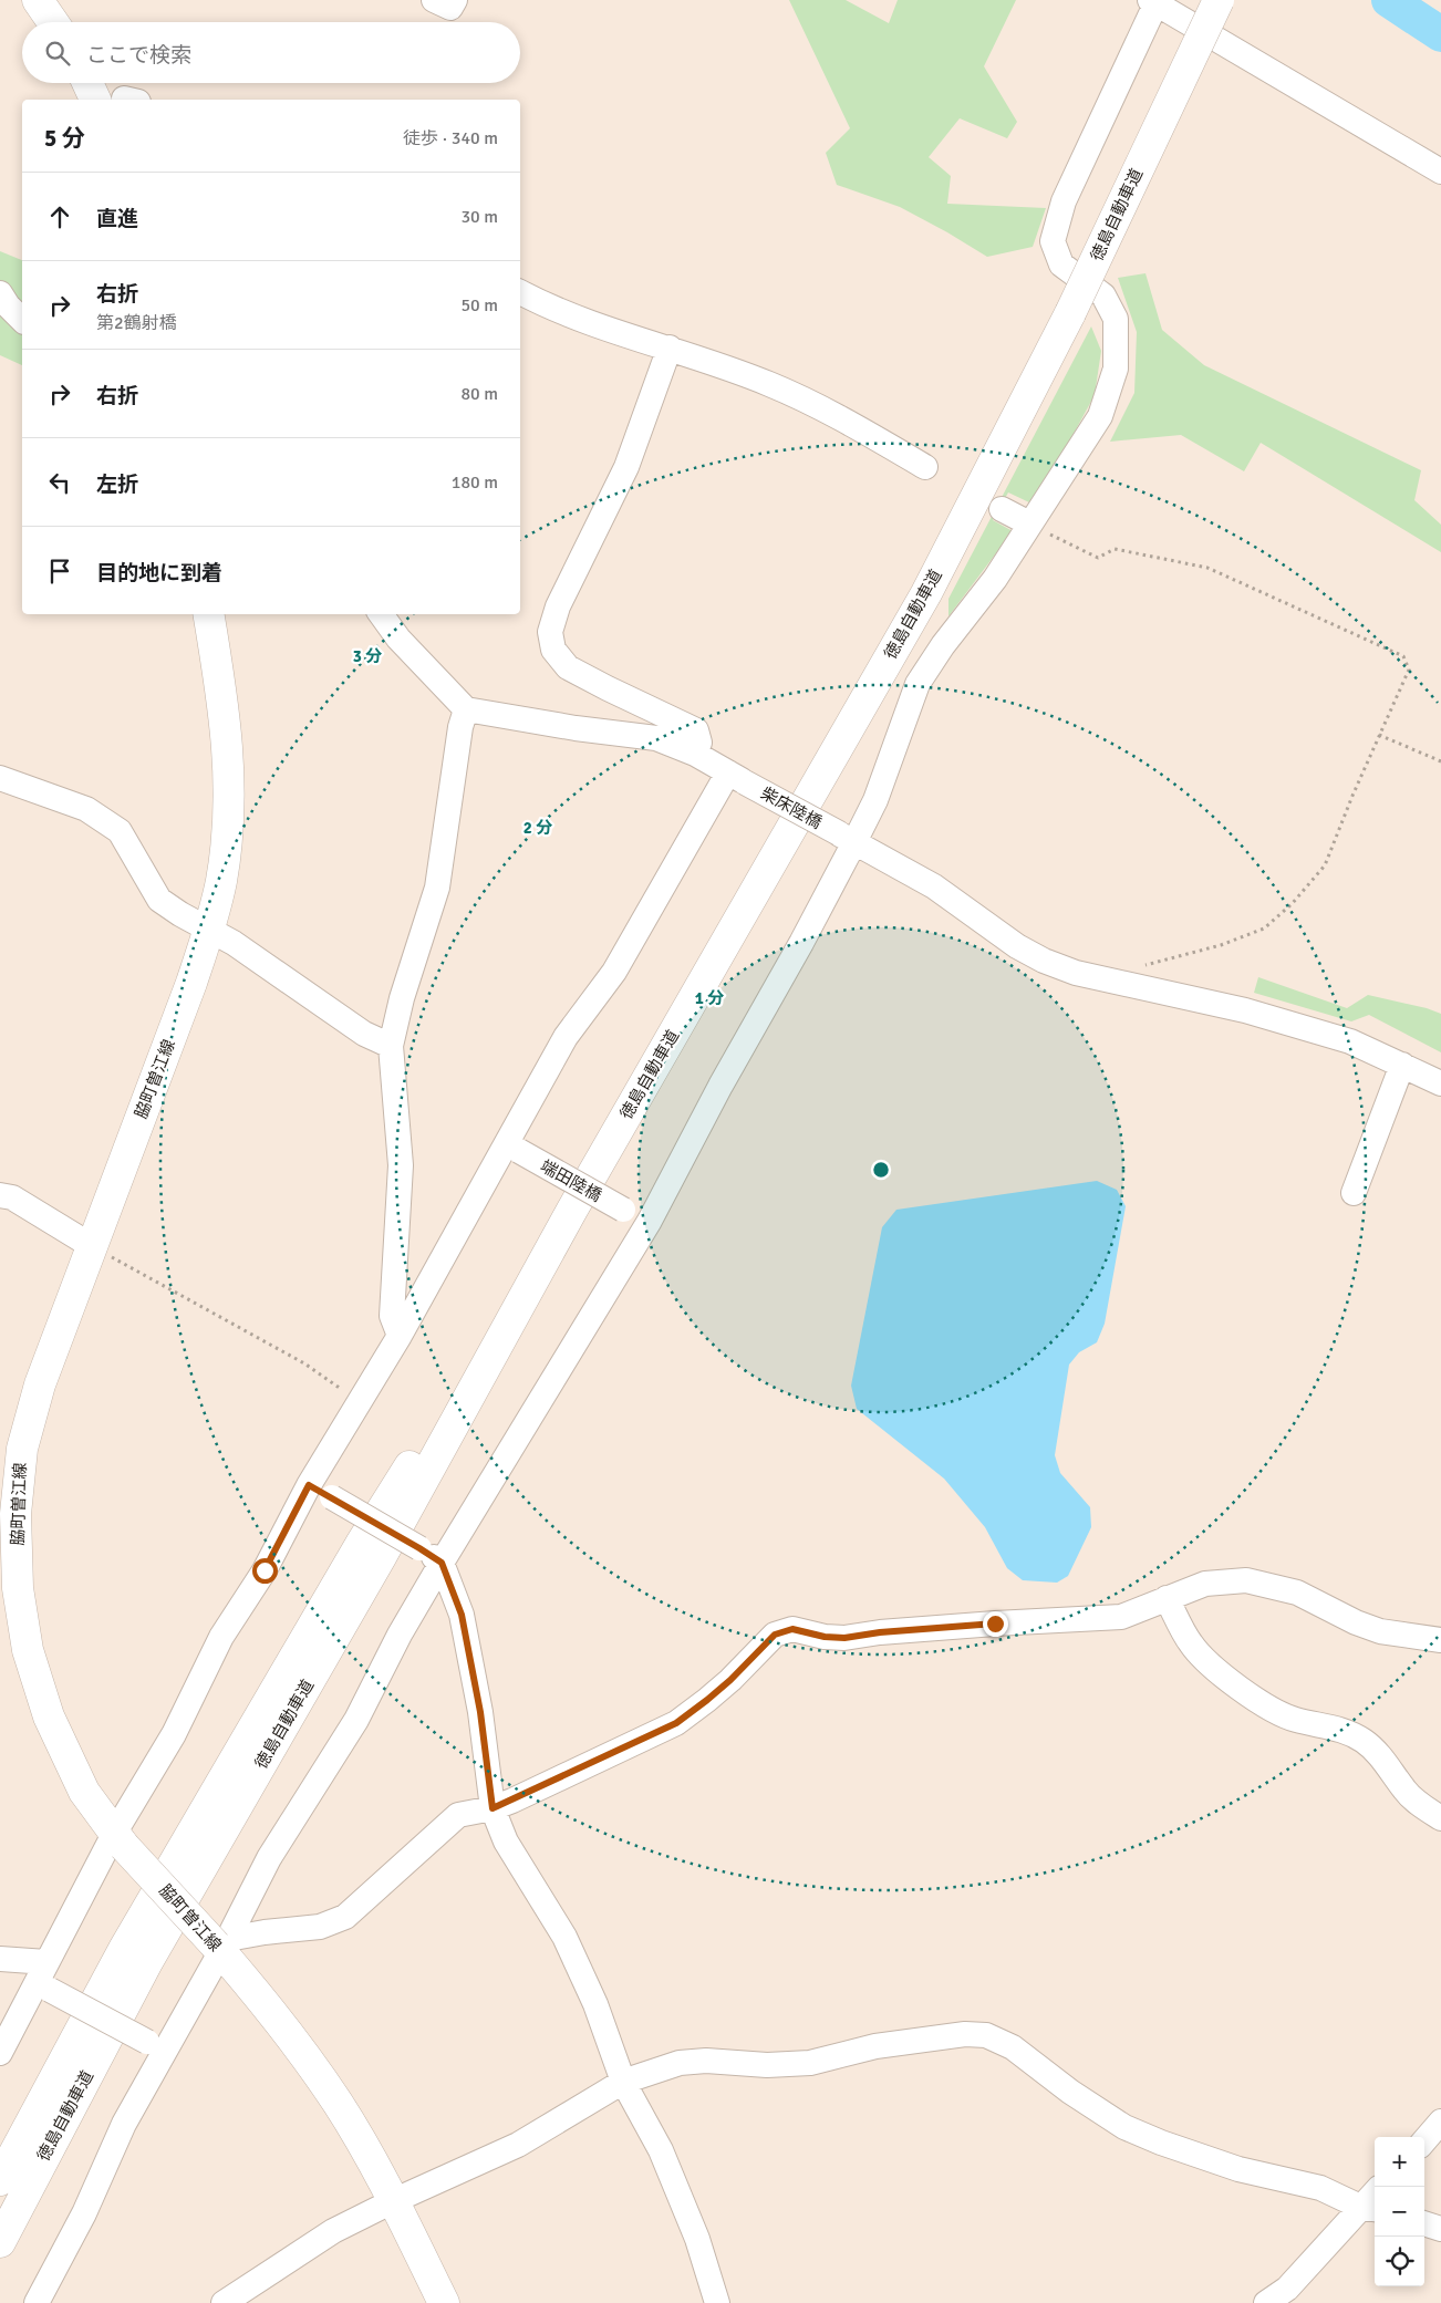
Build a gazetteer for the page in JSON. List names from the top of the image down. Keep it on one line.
{"streets":{"main road":["徳島自動車道","脇町曽江線"],"street":["柴床陸橋","端田陸橋"]},"page":{"search":"ここで検索","heading":["5 分","徒歩 · 340 m"],"list":[["直進","30 m"],["右折","第2鶴射橋","50 m"],["右折","80 m"],["左折","180 m"],"目的地に到着"],"map_buttons":["+","−"]},"rings":["3 分","2 分","1 分"]}
